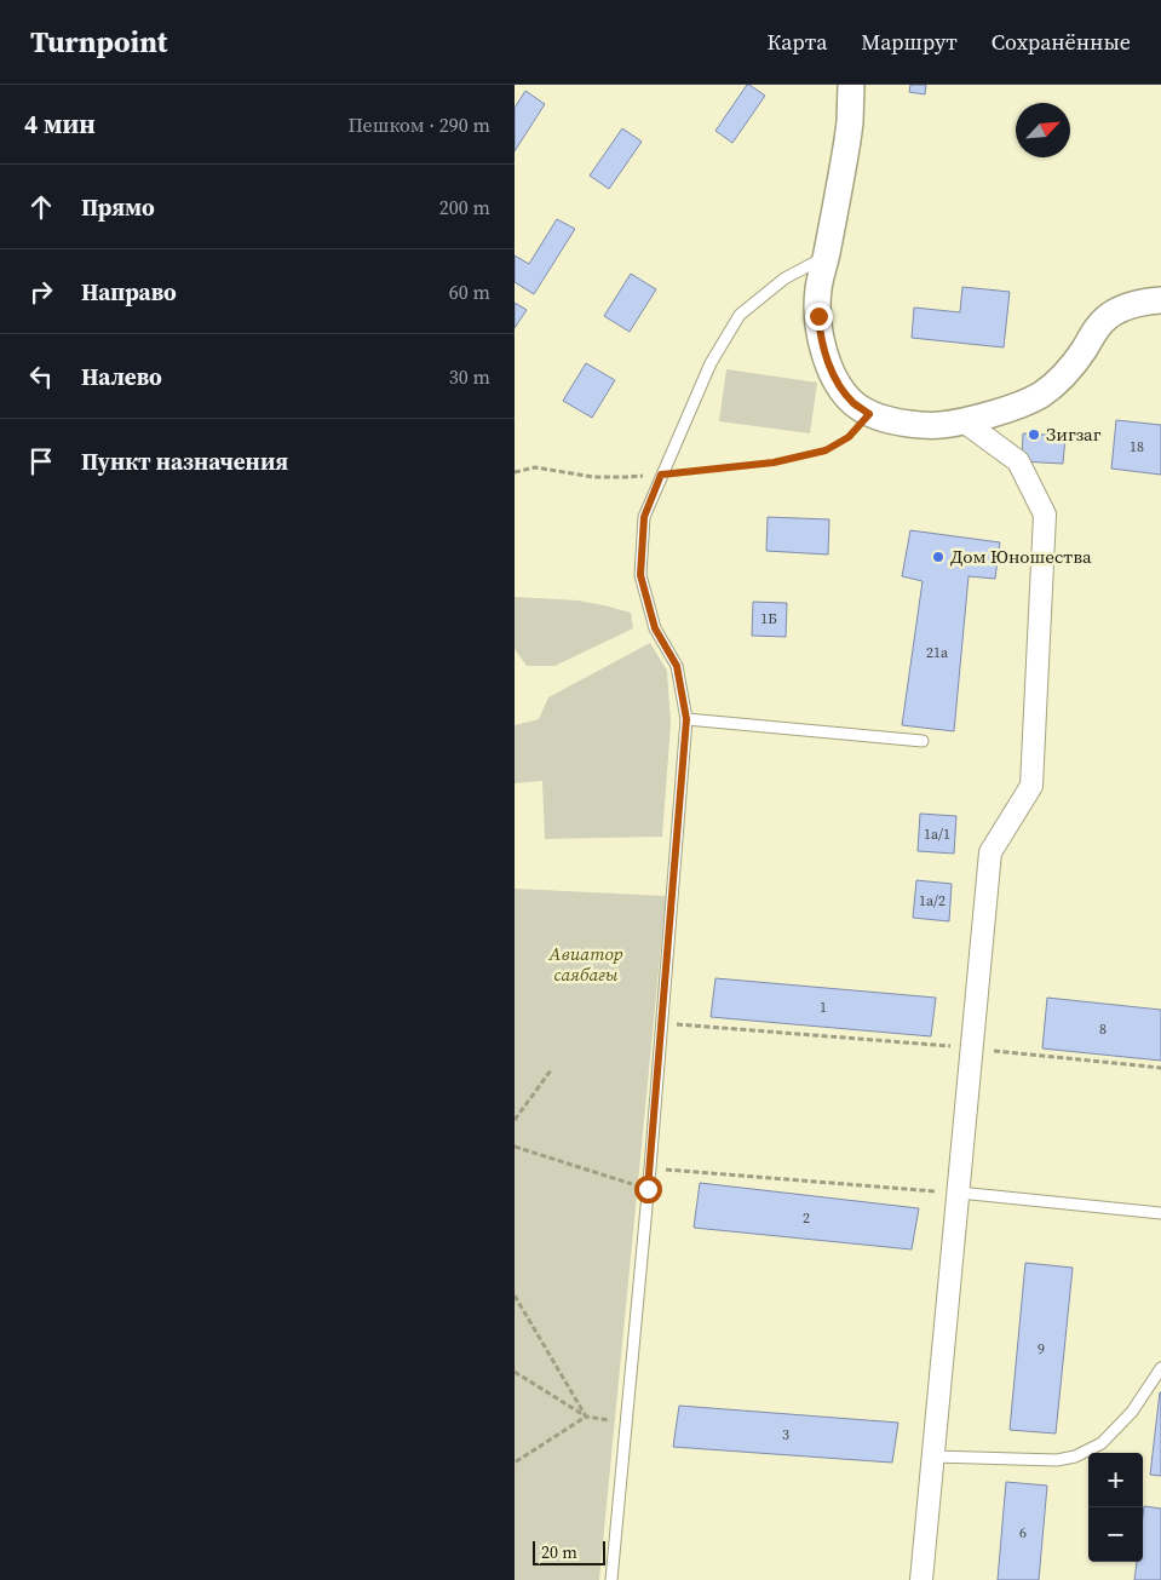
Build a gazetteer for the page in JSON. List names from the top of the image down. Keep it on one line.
{"parks":["Авиатор саябағы"],"places":["Зигзаг","Дом Юношества"],"house_numbers":["18","1Б","21а","1а/1","1а/2","1","8","2","9","3","6"],"scale_bar":"20 m","north":"top right","page":{"header":"Turnpoint","nav":["Карта","Маршрут","Сохранённые"],"heading":["4 мин","Пешком · 290 m"],"list":[["Прямо","200 m"],["Направо","60 m"],["Налево","30 m"],"Пункт назначения"],"map_buttons":["+","−"],"scale":"20 m"}}
